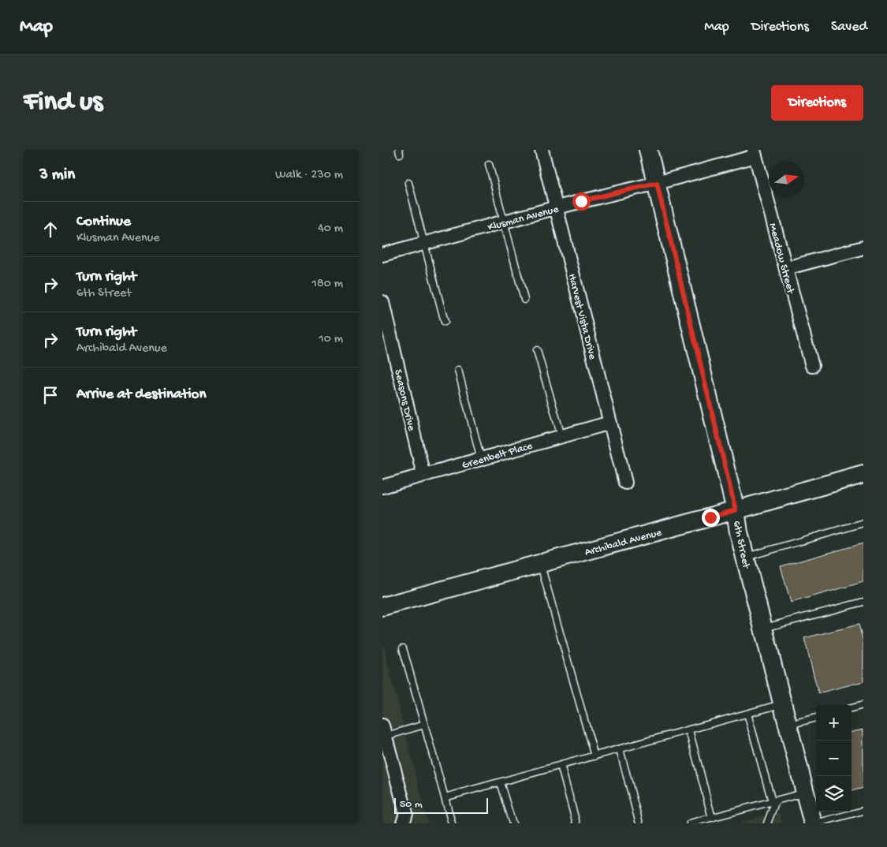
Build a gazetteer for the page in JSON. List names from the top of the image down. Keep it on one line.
{"streets":{"main road":["Archibald Avenue","6th Street"],"street":["Klusman Avenue","Meadow Street","Harvest Vista Drive","Seasons Drive","Greenbelt Place"]},"crossings":[["Klusman Avenue","Meadow Street"],["Klusman Avenue","Harvest Vista Drive"],["Klusman Avenue","6th Street"],["Harvest Vista Drive","Greenbelt Place"],["Seasons Drive","Greenbelt Place"],["Archibald Avenue","6th Street"]],"scale_bar":"50 m","north":"right","page":{"header":"Map","nav":["Map","Directions","Saved"],"buttons":"Directions","title":"Find us","heading":["3 min","Walk · 230 m"],"list":[["Continue","Klusman Avenue","40 m"],["Turn right","6th Street","180 m"],["Turn right","Archibald Avenue","10 m"],"Arrive at destination"],"map_buttons":["+","−"],"scale":"50 m"}}
